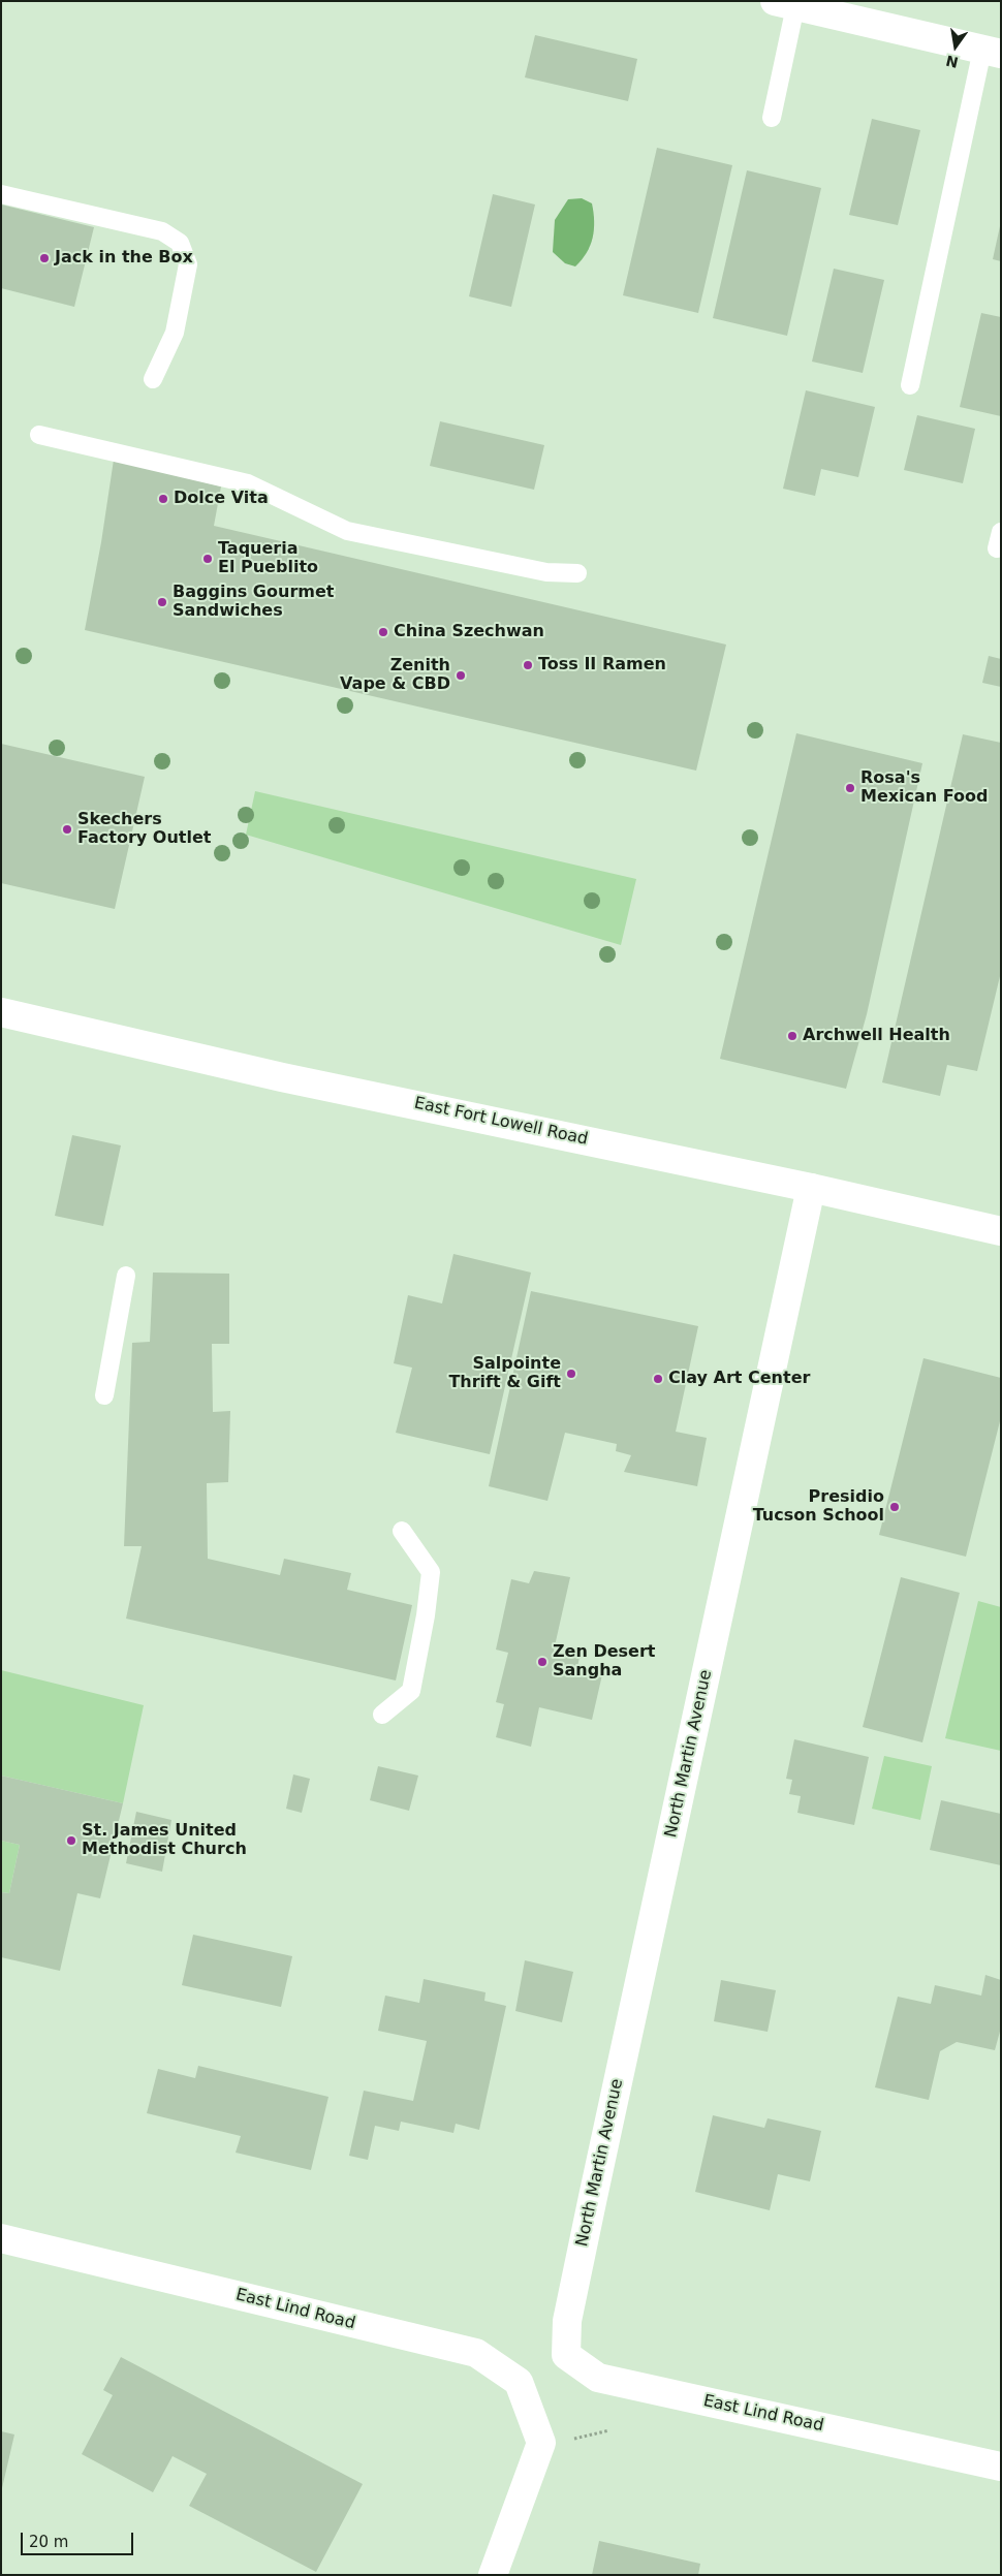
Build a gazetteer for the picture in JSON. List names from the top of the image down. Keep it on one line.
{"streets":{"street":["East Fort Lowell Road","North Martin Avenue","East Lind Road"]},"crossings":[["East Fort Lowell Road","North Martin Avenue"],["North Martin Avenue","East Lind Road"]],"places":["Jack in the Box","Dolce Vita","Taqueria El Pueblito","Baggins Gourmet Sandwiches","China Szechwan","Toss II Ramen","Zenith Vape & CBD","Rosa's Mexican Food","Skechers Factory Outlet","Archwell Health","Salpointe Thrift & Gift","Clay Art Center","Presidio Tucson School","Zen Desert Sangha","St. James United Methodist Church"],"scale_bar":"20 m","north":"bottom"}
